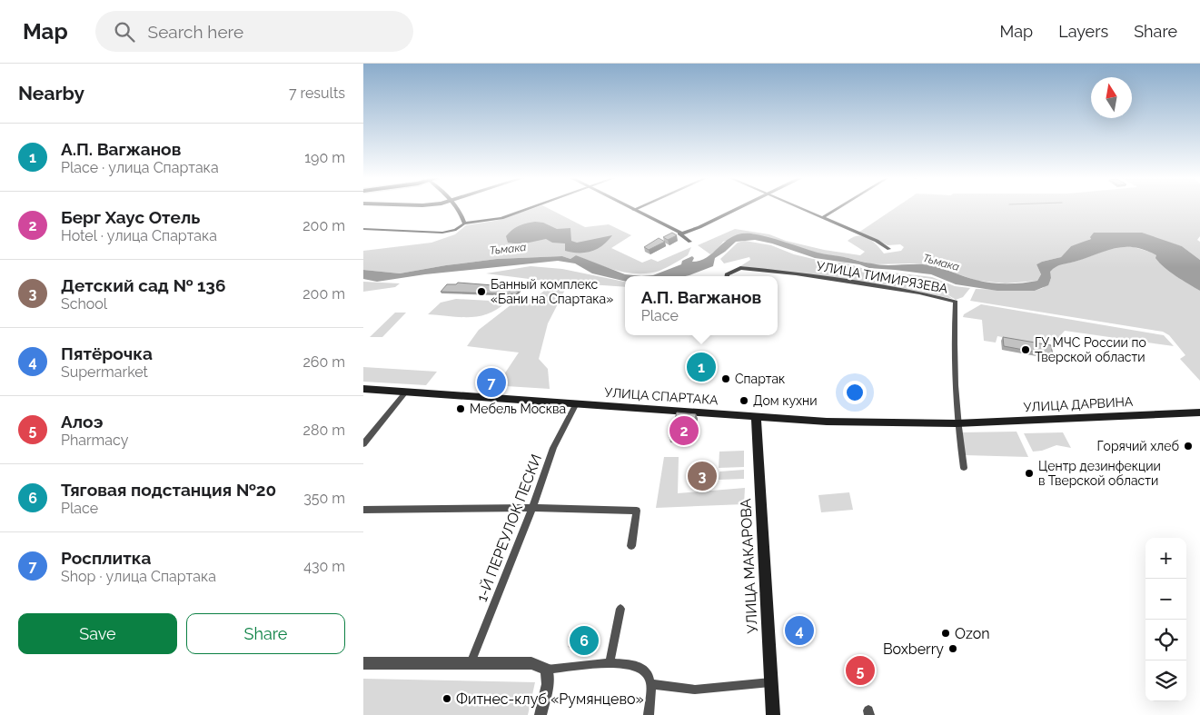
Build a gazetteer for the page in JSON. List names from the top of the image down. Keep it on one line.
{"streets":{"main road":["УЛИЦА СПАРТАКА","УЛИЦА ДАРВИНА","УЛИЦА МАКАРОВА"],"street":["УЛИЦА ТИМИРЯЗЕВА","1-Й ПЕРЕУЛОК ПЕСКИ"]},"crossings":[["УЛИЦА ТИМИРЯЗЕВА","УЛИЦА СПАРТАКА"],["УЛИЦА ТИМИРЯЗЕВА","УЛИЦА ДАРВИНА"],["УЛИЦА СПАРТАКА","УЛИЦА ДАРВИНА"],["УЛИЦА СПАРТАКА","1-Й ПЕРЕУЛОК ПЕСКИ"],["УЛИЦА СПАРТАКА","УЛИЦА МАКАРОВА"]],"water":["Тьмака"],"places":["Банный комплекс «Бани на Спартака»","ГУ МЧС России по Тверской области","Спартак","Дом кухни","Мебель Москва","Горячий хлеб","Центр дезинфекции в Тверской области","Ozon","Boxberry","Фитнес-клуб «Румянцево»"],"north":"top","page":{"header":"Map","search":"Search here","nav":["Map","Layers","Share"],"heading":["Nearby","7 results"],"list":[{"mark":"1","name":"А.П. Вагжанов","note":"Place · улица Спартака","value":"190 m"},{"mark":"2","name":"Берг Хаус Отель","note":"Hotel · улица Спартака","value":"200 m"},{"mark":"3","name":"Детский сад № 136","note":"School","value":"200 m"},{"mark":"4","name":"Пятёрочка","note":"Supermarket","value":"260 m"},{"mark":"5","name":"Алоэ","note":"Pharmacy","value":"280 m"},{"mark":"6","name":"Тяговая подстанция №20","note":"Place","value":"350 m"},{"mark":"7","name":"Росплитка","note":"Shop · улица Спартака","value":"430 m"}],"popup":["А.П. Вагжанов","Place"],"pins":["1","7","2","3","4","6","5"],"map_buttons":["+","−"],"buttons":["Save","Share"]}}
